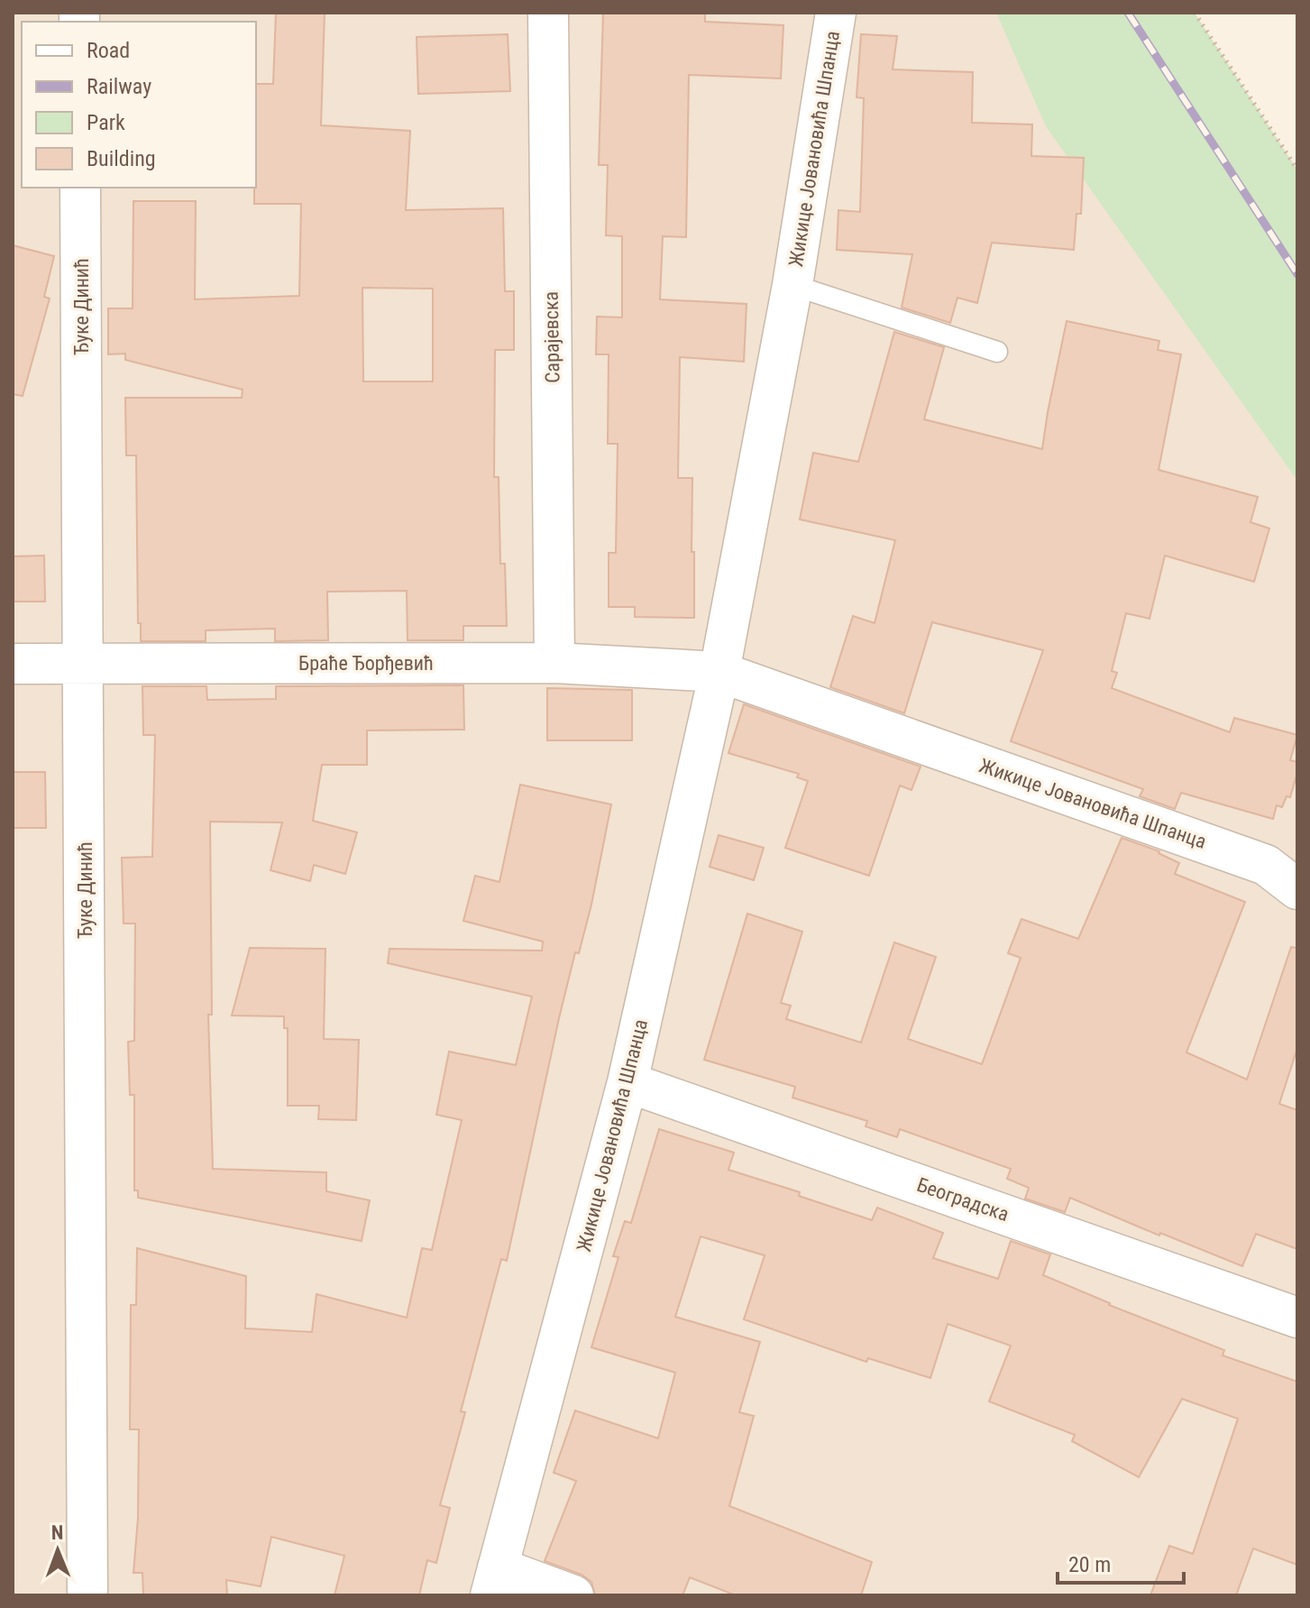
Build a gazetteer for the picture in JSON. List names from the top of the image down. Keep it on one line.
{"streets":{"street":["Жикице Јовановића Шпанца","Ђуке Динић","Сарајевска","Браће Ђорђевић","Београдска"]},"crossings":[["Жикице Јовановића Шпанца","Браће Ђорђевић"],["Жикице Јовановића Шпанца","Београдска"],["Ђуке Динић","Браће Ђорђевић"],["Сарајевска","Браће Ђорђевић"]],"legend":["Road","Railway","Park","Building"],"scale_bar":"20 m","north":"top"}
